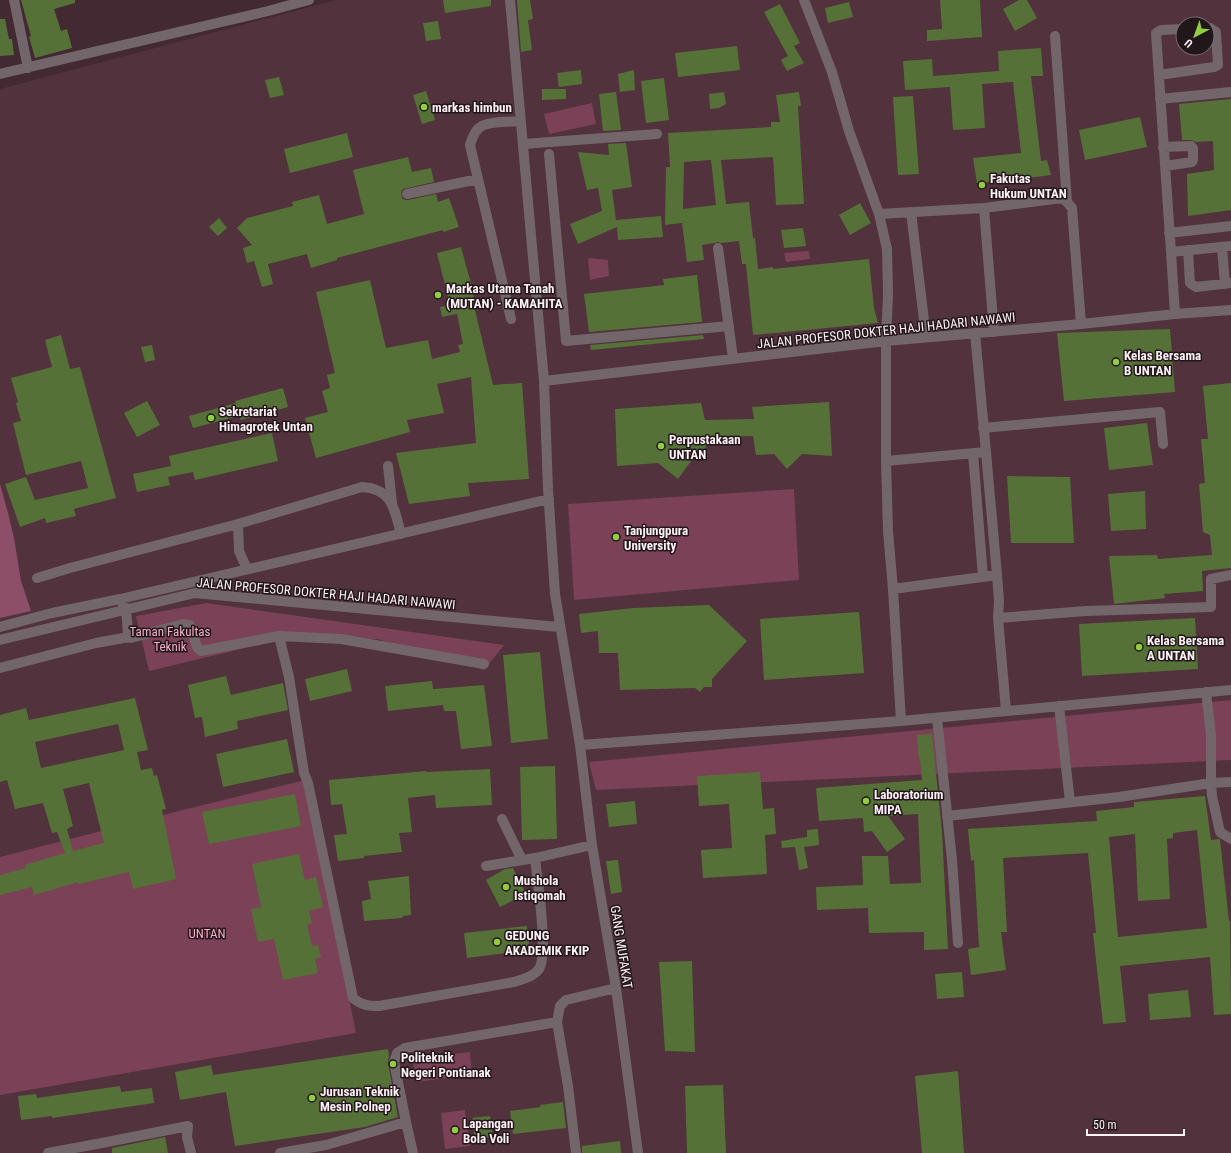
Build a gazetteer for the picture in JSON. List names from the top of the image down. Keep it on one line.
{"streets":{"street":["JALAN PROFESOR DOKTER HAJI HADARI NAWAWI","GANG MUFAKAT"]},"crossings":[["JALAN PROFESOR DOKTER HAJI HADARI NAWAWI","GANG MUFAKAT"]],"parks":["Taman Fakultas Teknik","UNTAN"],"places":["markas himbun","Fakutas Hukum UNTAN","Markas Utama Tanah (MUTAN) - KAMAHITA","Kelas Bersama B UNTAN","Sekretariat Himagrotek Untan","Perpustakaan UNTAN","Tanjungpura University","Kelas Bersama A UNTAN","Laboratorium MIPA","Mushola Istiqomah","GEDUNG AKADEMIK FKIP","Politeknik Negeri Pontianak","Jurusan Teknik Mesin Polnep","Lapangan Bola Voli"],"scale_bar":"50 m","north":"bottom left"}
